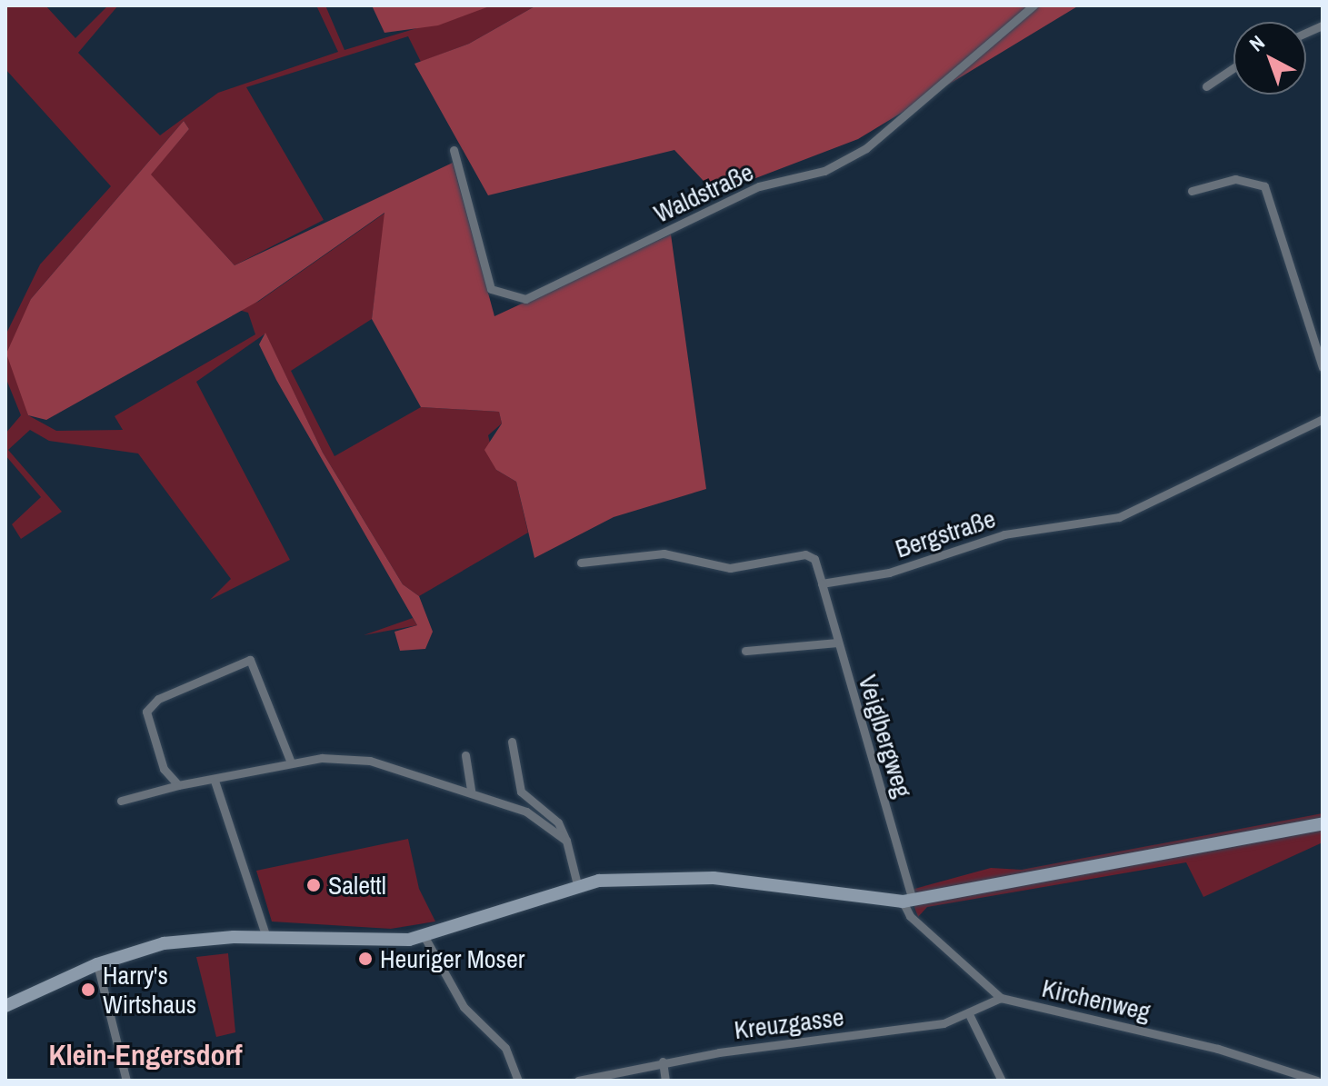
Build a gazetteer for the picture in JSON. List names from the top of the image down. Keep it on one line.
{"streets":{"street":["Waldstraße","Bergstraße","Veiglbergweg","Kirchenweg","Kreuzgasse"]},"crossings":[["Bergstraße","Veiglbergweg"],["Veiglbergweg","Kirchenweg"],["Kirchenweg","Kreuzgasse"]],"districts":["Klein-Engersdorf"],"places":["Salettl","Heuriger Moser","Harry's Wirtshaus"],"north":"top left"}
